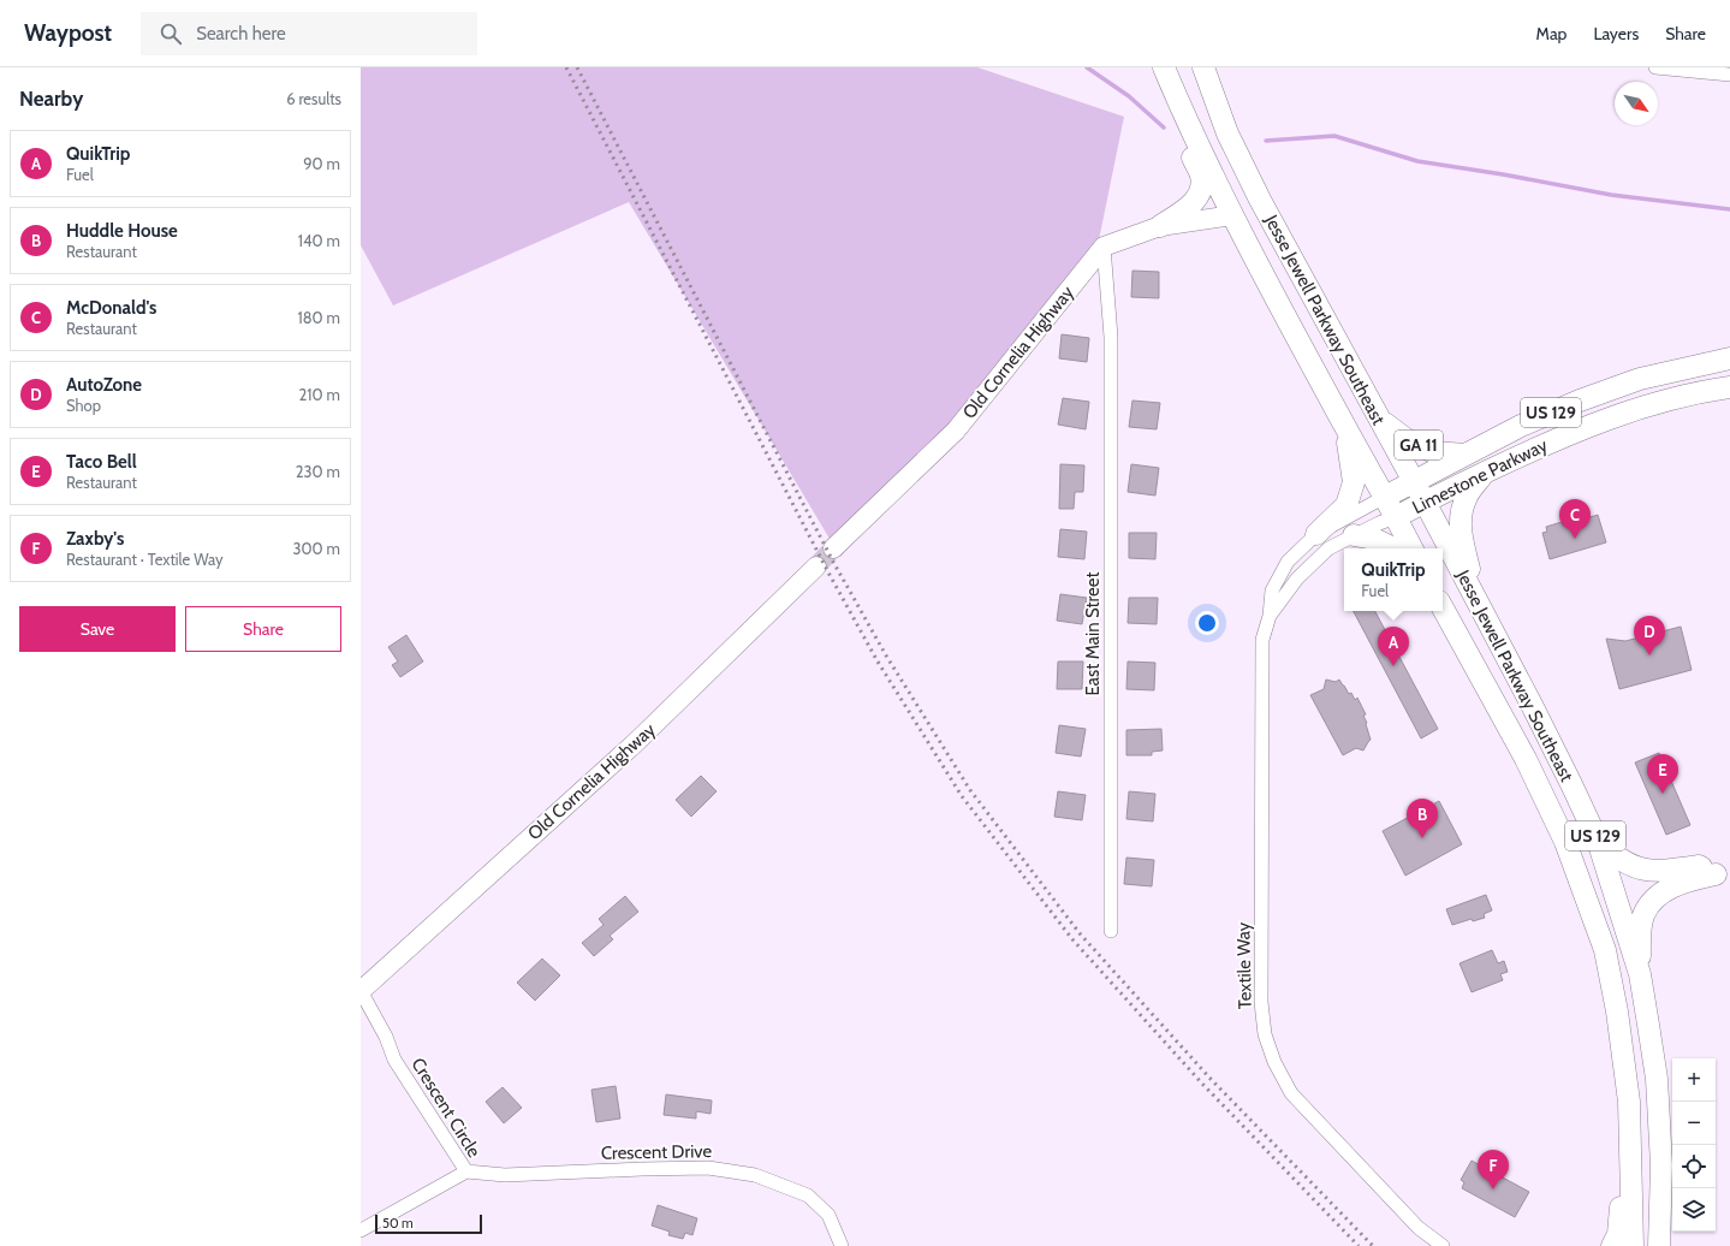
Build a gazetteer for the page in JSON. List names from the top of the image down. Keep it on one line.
{"streets":{"main road":["Jesse Jewell Parkway Southeast","US 129","GA 11","Limestone Parkway"],"street":["Old Cornelia Highway","East Main Street","Textile Way","Crescent Circle","Crescent Drive"]},"crossings":[["Jesse Jewell Parkway Southeast","US 129"],["Jesse Jewell Parkway Southeast","GA 11"],["Jesse Jewell Parkway Southeast","Limestone Parkway"],["Jesse Jewell Parkway Southeast","Textile Way"],["Old Cornelia Highway","East Main Street"],["Old Cornelia Highway","Crescent Circle"],["US 129","Limestone Parkway"],["GA 11","Limestone Parkway"],["Limestone Parkway","Textile Way"],["Crescent Circle","Crescent Drive"]],"scale_bar":"50 m","north":"bottom right","page":{"header":"Waypost","search":"Search here","nav":["Map","Layers","Share"],"heading":["Nearby","6 results"],"list":[{"mark":"A","name":"QuikTrip","note":"Fuel","value":"90 m"},{"mark":"B","name":"Huddle House","note":"Restaurant","value":"140 m"},{"mark":"C","name":"McDonald's","note":"Restaurant","value":"180 m"},{"mark":"D","name":"AutoZone","note":"Shop","value":"210 m"},{"mark":"E","name":"Taco Bell","note":"Restaurant","value":"230 m"},{"mark":"F","name":"Zaxby's","note":"Restaurant · Textile Way","value":"300 m"}],"pins":["C","D","A","E","B","F"],"popup":["QuikTrip","Fuel"],"buttons":["Save","Share"],"map_buttons":["+","−"],"scale":"50 m"}}
